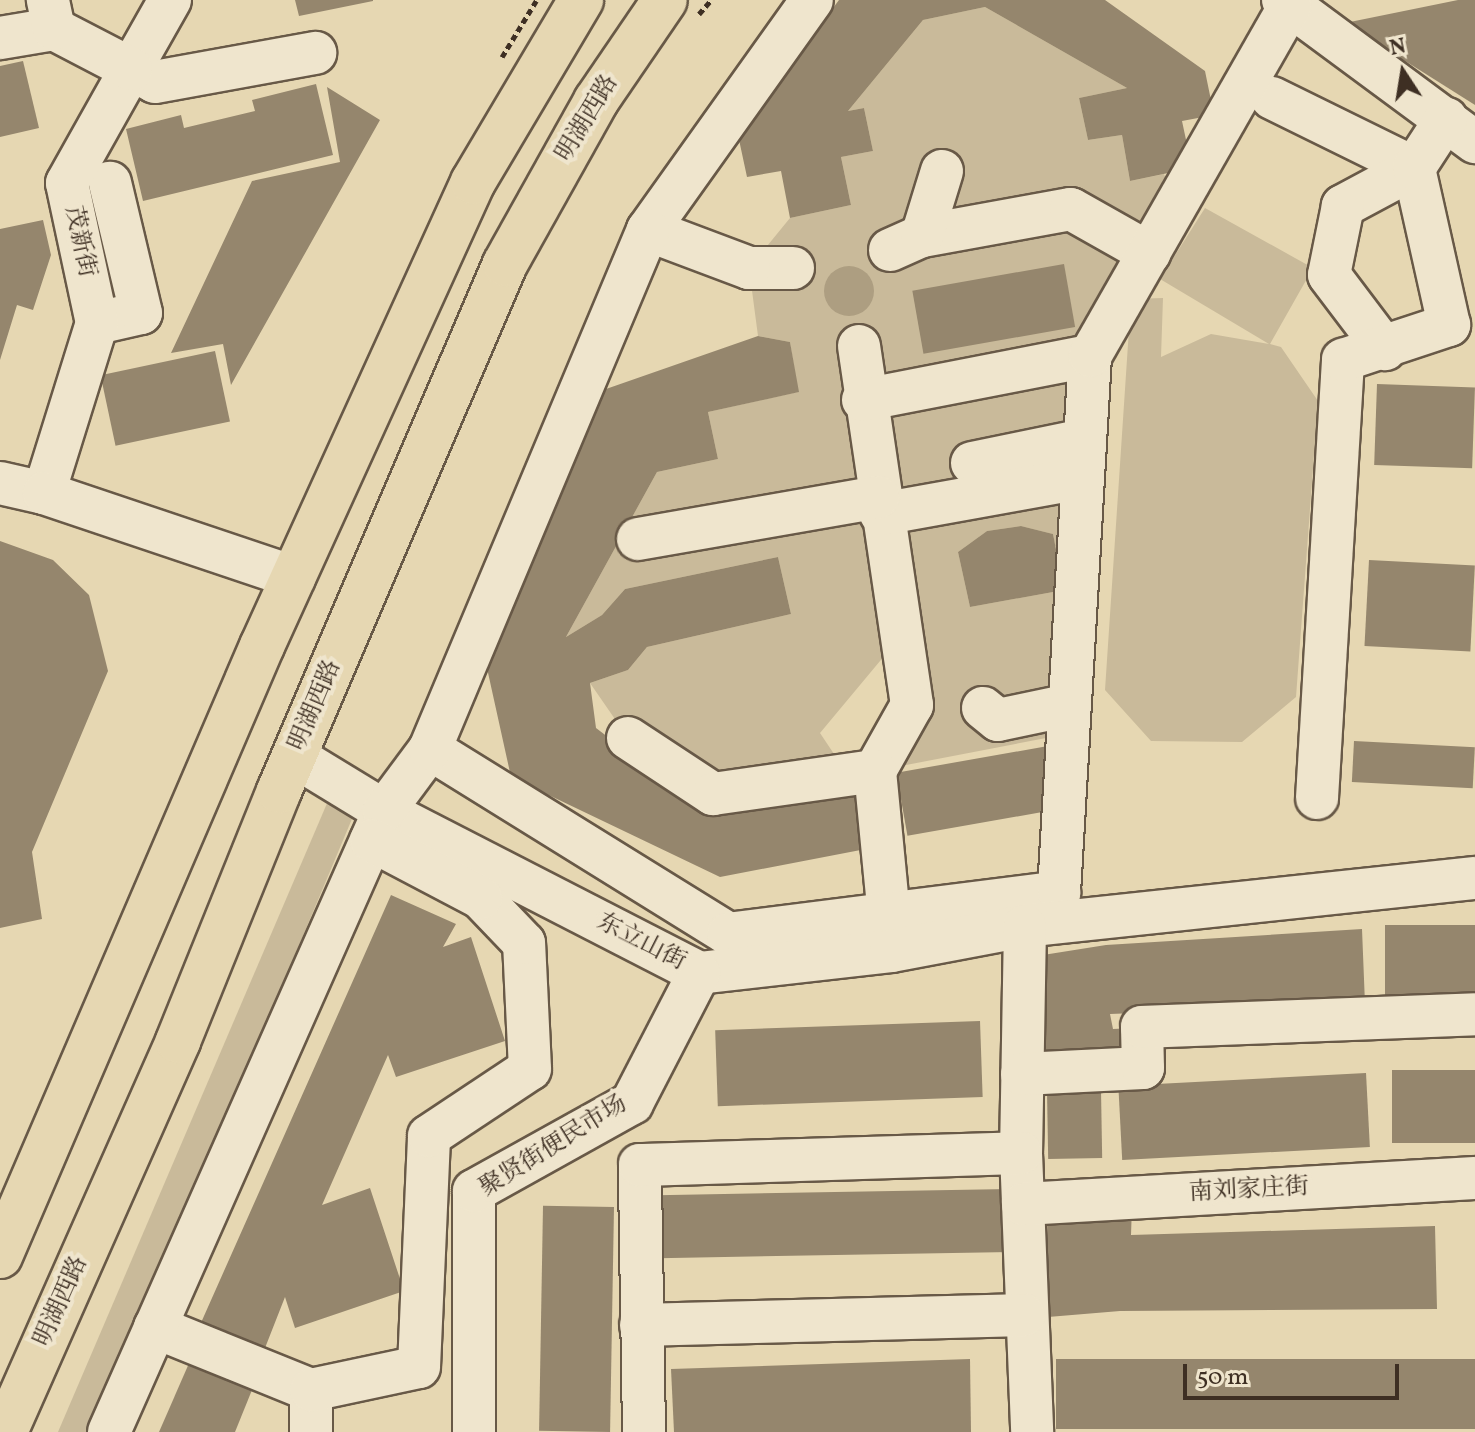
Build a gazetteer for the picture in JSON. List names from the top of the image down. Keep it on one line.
{"streets":{"main road":["明湖西路"],"street":["茂新街","东立山街","聚贤街便民市场","南刘家庄街"]},"crossings":[["明湖西路","东立山街"],["东立山街","聚贤街便民市场"]],"scale_bar":"50 m","north":"top"}
